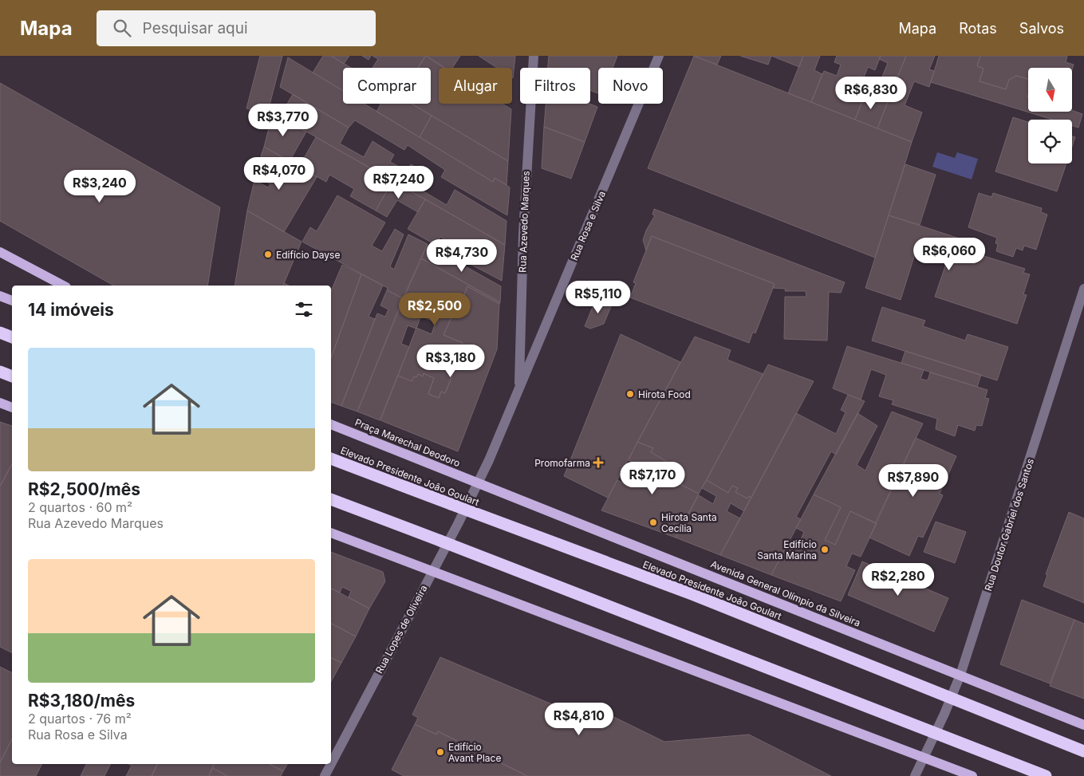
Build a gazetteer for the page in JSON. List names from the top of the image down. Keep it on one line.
{"streets":{"highway":["Elevado Presidente João Goulart"],"main road":["Praça Marechal Deodoro","Avenida General Olímpio da Silveira"],"street":["Rua Azevedo Marques","Rua Rosa e Silva","Rua Doutor Gabriel dos Santos","Rua Lopes de Oliveira"]},"crossings":[["Rua Azevedo Marques","Rua Rosa e Silva"],["Rua Rosa e Silva","Praça Marechal Deodoro"],["Rua Rosa e Silva","Avenida General Olímpio da Silveira"],["Rua Rosa e Silva","Rua Lopes de Oliveira"],["Praça Marechal Deodoro","Avenida General Olímpio da Silveira"],["Praça Marechal Deodoro","Rua Lopes de Oliveira"],["Rua Doutor Gabriel dos Santos","Avenida General Olímpio da Silveira"],["Avenida General Olímpio da Silveira","Rua Lopes de Oliveira"]],"places":{"other":["Edifício Dayse","Hirota Food","Hirota Santa Cecília","Edifício Santa Marina","Edifício Avant Place"],"health":["Promofarma"]},"north":"bottom","page":{"header":"Mapa","search":"Pesquisar aqui","nav":["Mapa","Rotas","Salvos"],"chip":["Comprar","Alugar","Filtros","Novo"],"price":["R$6,830","R$3,770","R$4,070","R$7,240","R$3,240","R$6,060","R$4,730","R$5,110","R$2,500","R$3,180","R$7,170","R$7,890","R$2,280","R$4,810"],"heading":"14 imóveis","list":[{"name":"R$2,500/mês","note":"2 quartos · 60 m² · Rua Azevedo Marques"},{"name":"R$3,180/mês","note":"2 quartos · 76 m² · Rua Rosa e Silva"}]}}
